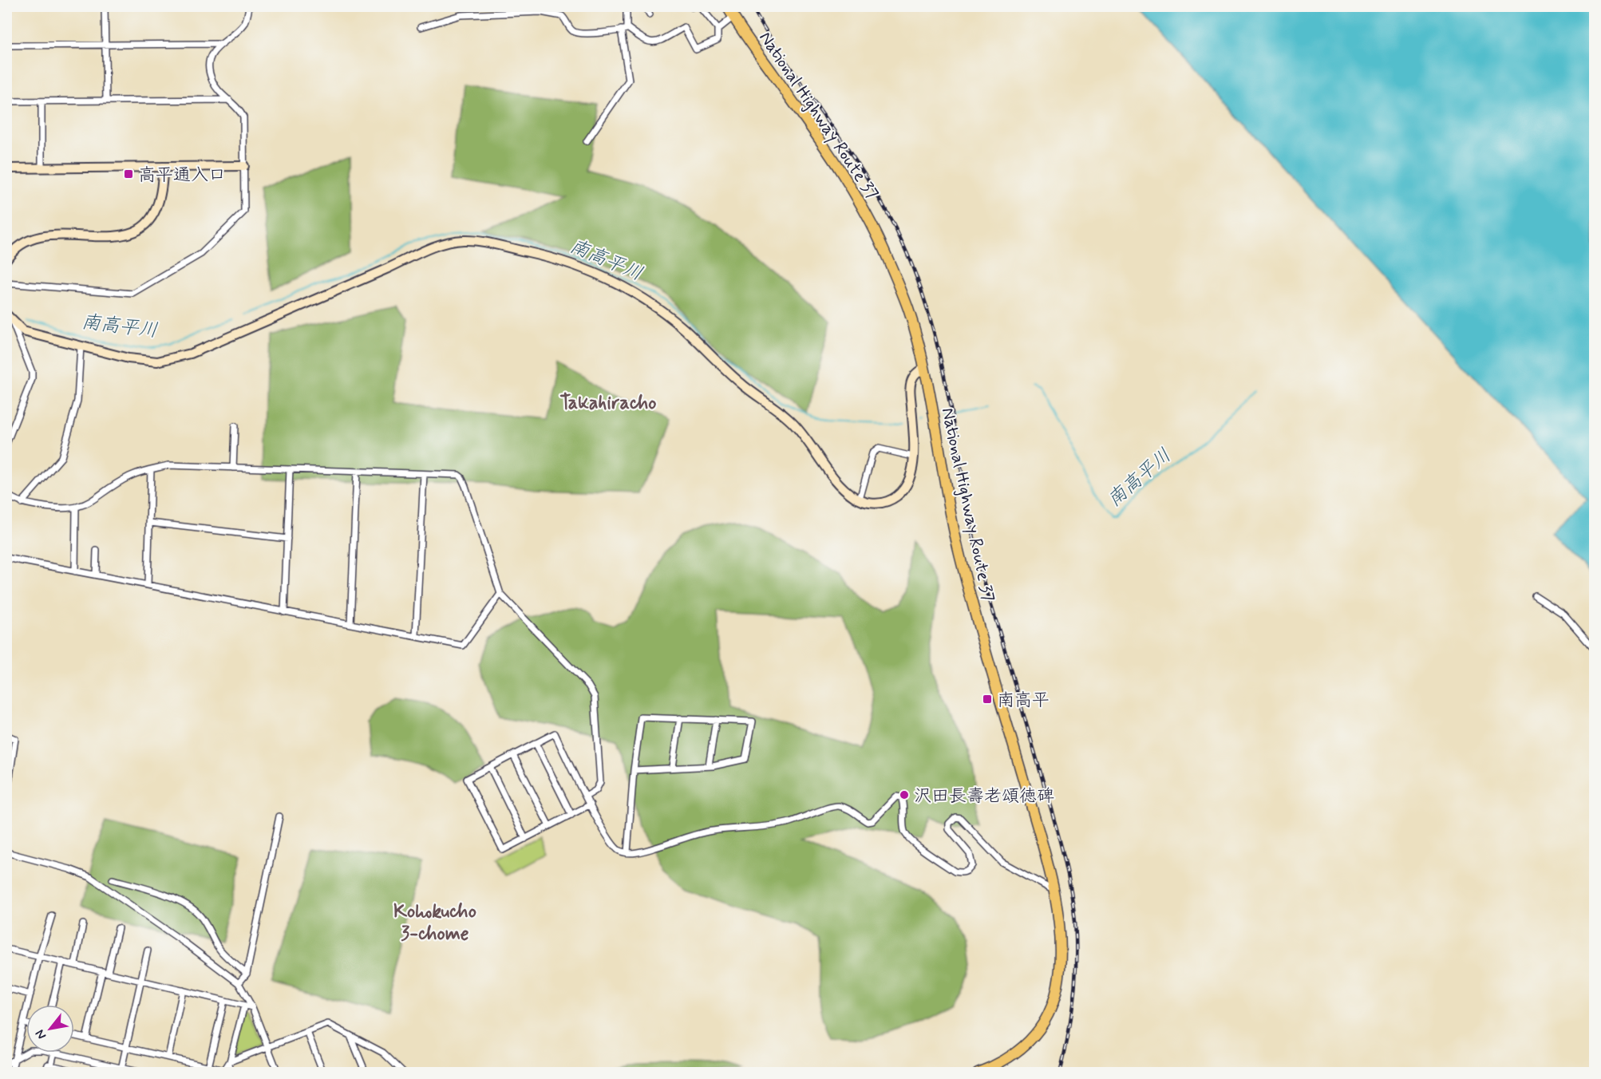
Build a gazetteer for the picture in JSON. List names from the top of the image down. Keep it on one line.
{"streets":{"highway":["National Highway Route 37"]},"districts":["Takahiracho","Kohokucho 3-chome"],"water":["南高平川"],"places":{"transit":["高平通入口","南高平"],"other":["沢田長壽老頌徳碑"]},"north":"bottom left"}
